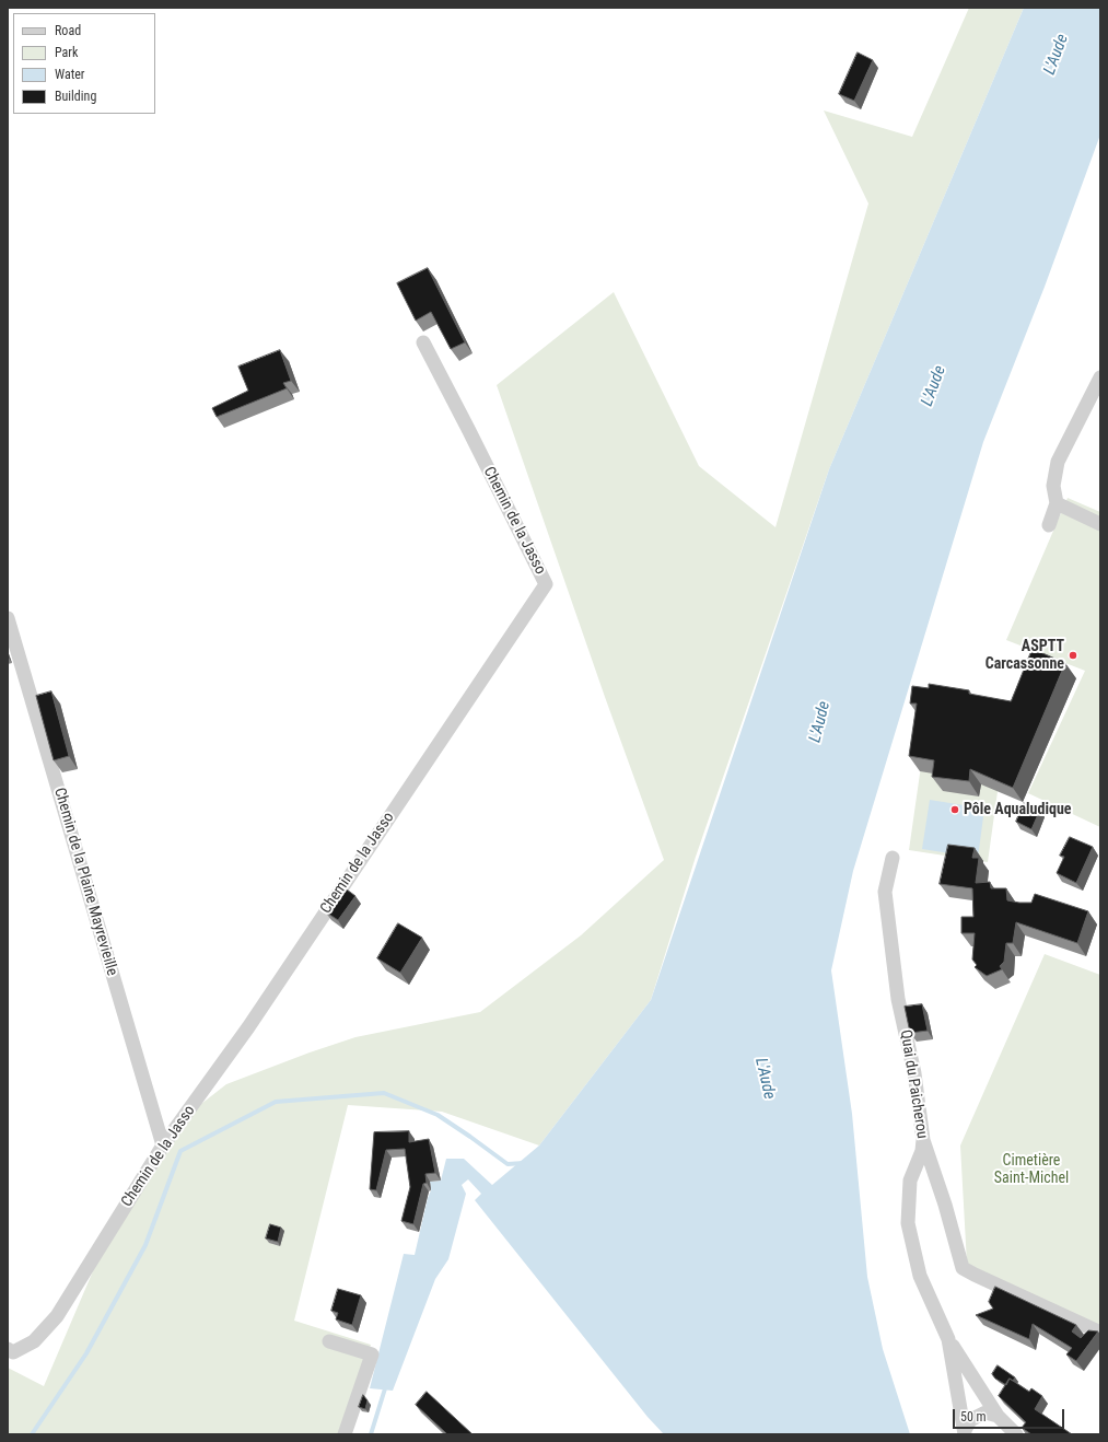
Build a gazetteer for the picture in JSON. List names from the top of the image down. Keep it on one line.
{"streets":{"street":["Chemin de la Jasso","Chemin de la Plaine Mayrevieille","Quai du Paicherou"]},"crossings":[["Chemin de la Jasso","Chemin de la Plaine Mayrevieille"]],"water":["L'Aude"],"parks":["Cimetière Saint-Michel"],"places":["ASPTT Carcassonne","Pôle Aqualudique"],"legend":["Road","Park","Water","Building"],"scale_bar":"50 m"}
